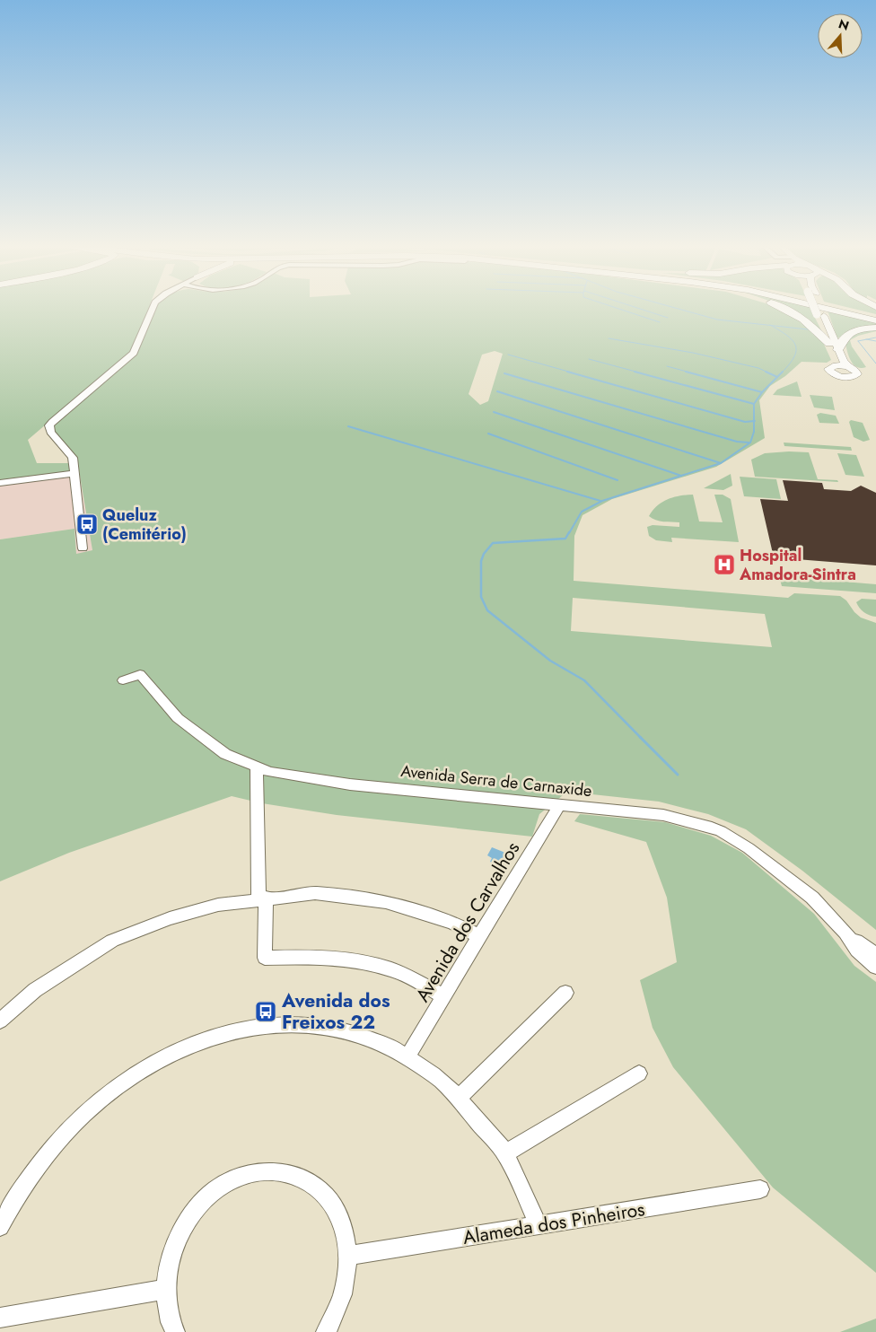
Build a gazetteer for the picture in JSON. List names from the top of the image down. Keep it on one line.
{"streets":{"street":["Avenida Serra de Carnaxide","Avenida dos Carvalhos","Alameda dos Pinheiros"]},"crossings":[["Avenida Serra de Carnaxide","Avenida dos Carvalhos"]],"places":{"bus stop":["Queluz (Cemitério)","Avenida dos Freixos 22"],"hospital":["Hospital Amadora-Sintra"]},"north":"top"}
